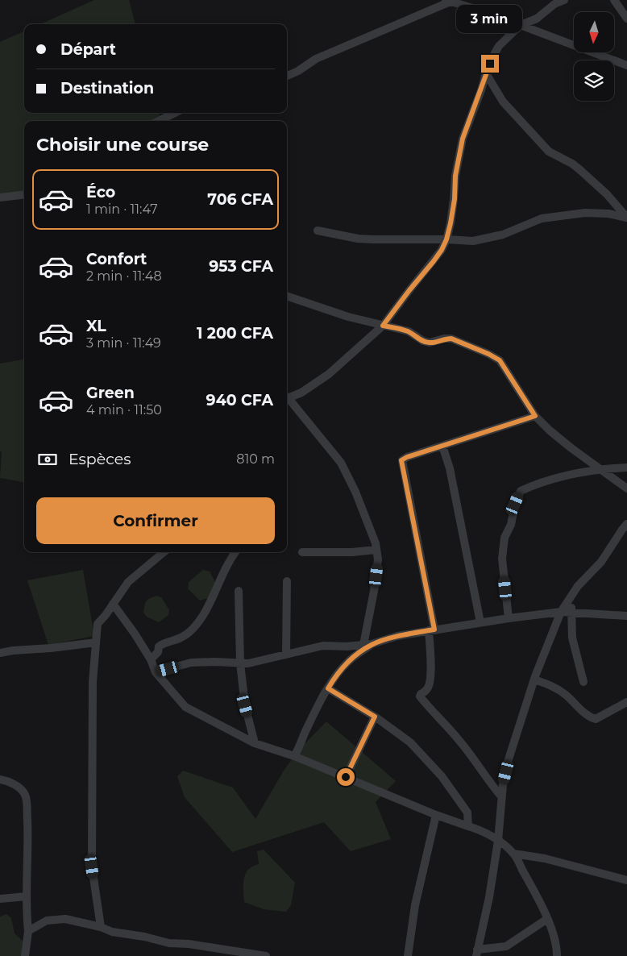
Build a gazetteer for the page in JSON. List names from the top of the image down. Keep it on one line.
{"north":"bottom","page":{"bubble":"3 min","banner":["Départ","Destination"],"heading":"Choisir une course","list":[{"name":"Éco","note":"1 min · 11:47","value":"706 CFA"},{"name":"Confort","note":"2 min · 11:48","value":"953 CFA"},{"name":"XL","note":"3 min · 11:49","value":"1 200 CFA"},{"name":"Green","note":"4 min · 11:50","value":"940 CFA"}],"pay":["Espèces","810 m"],"buttons":"Confirmer"}}
